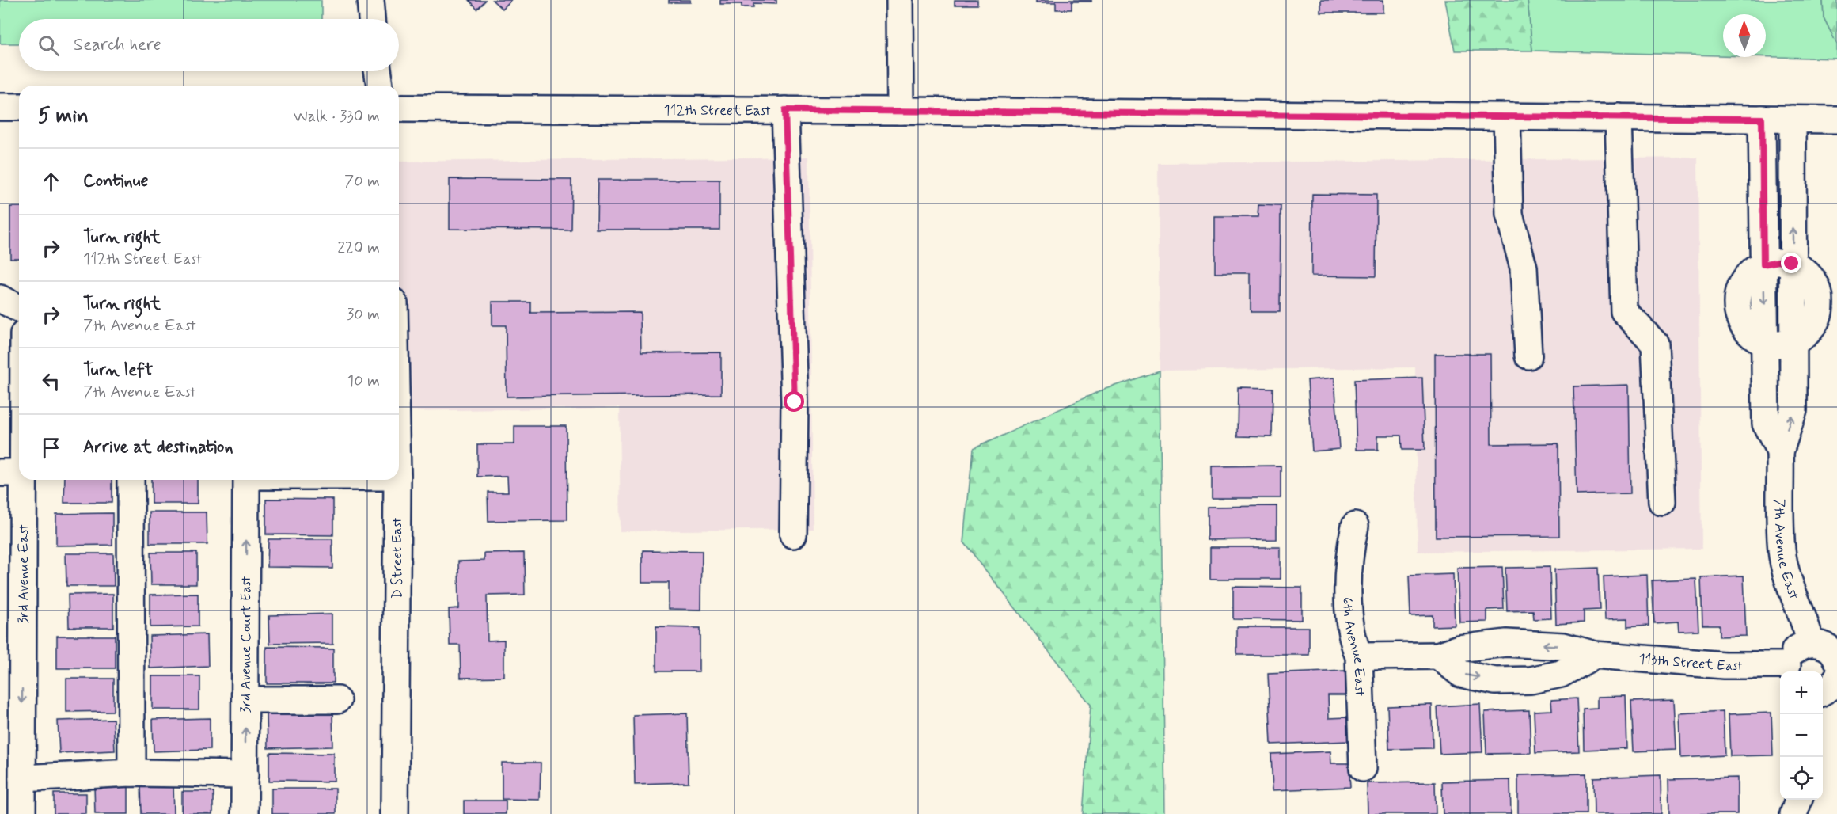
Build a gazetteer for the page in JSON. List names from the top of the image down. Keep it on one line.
{"streets":{"street":["112th Street East","7th Avenue East","D Street East","3rd Avenue East","3rd Avenue Court East","6th Avenue East","113th Street East"]},"crossings":[["6th Avenue East","113th Street East"]],"north":"top","page":{"search":"Search here","heading":["5 min","Walk · 330 m"],"list":[["Continue","70 m"],["Turn right","112th Street East","220 m"],["Turn right","7th Avenue East","30 m"],["Turn left","7th Avenue East","10 m"],"Arrive at destination"],"map_buttons":["+","−"]}}
